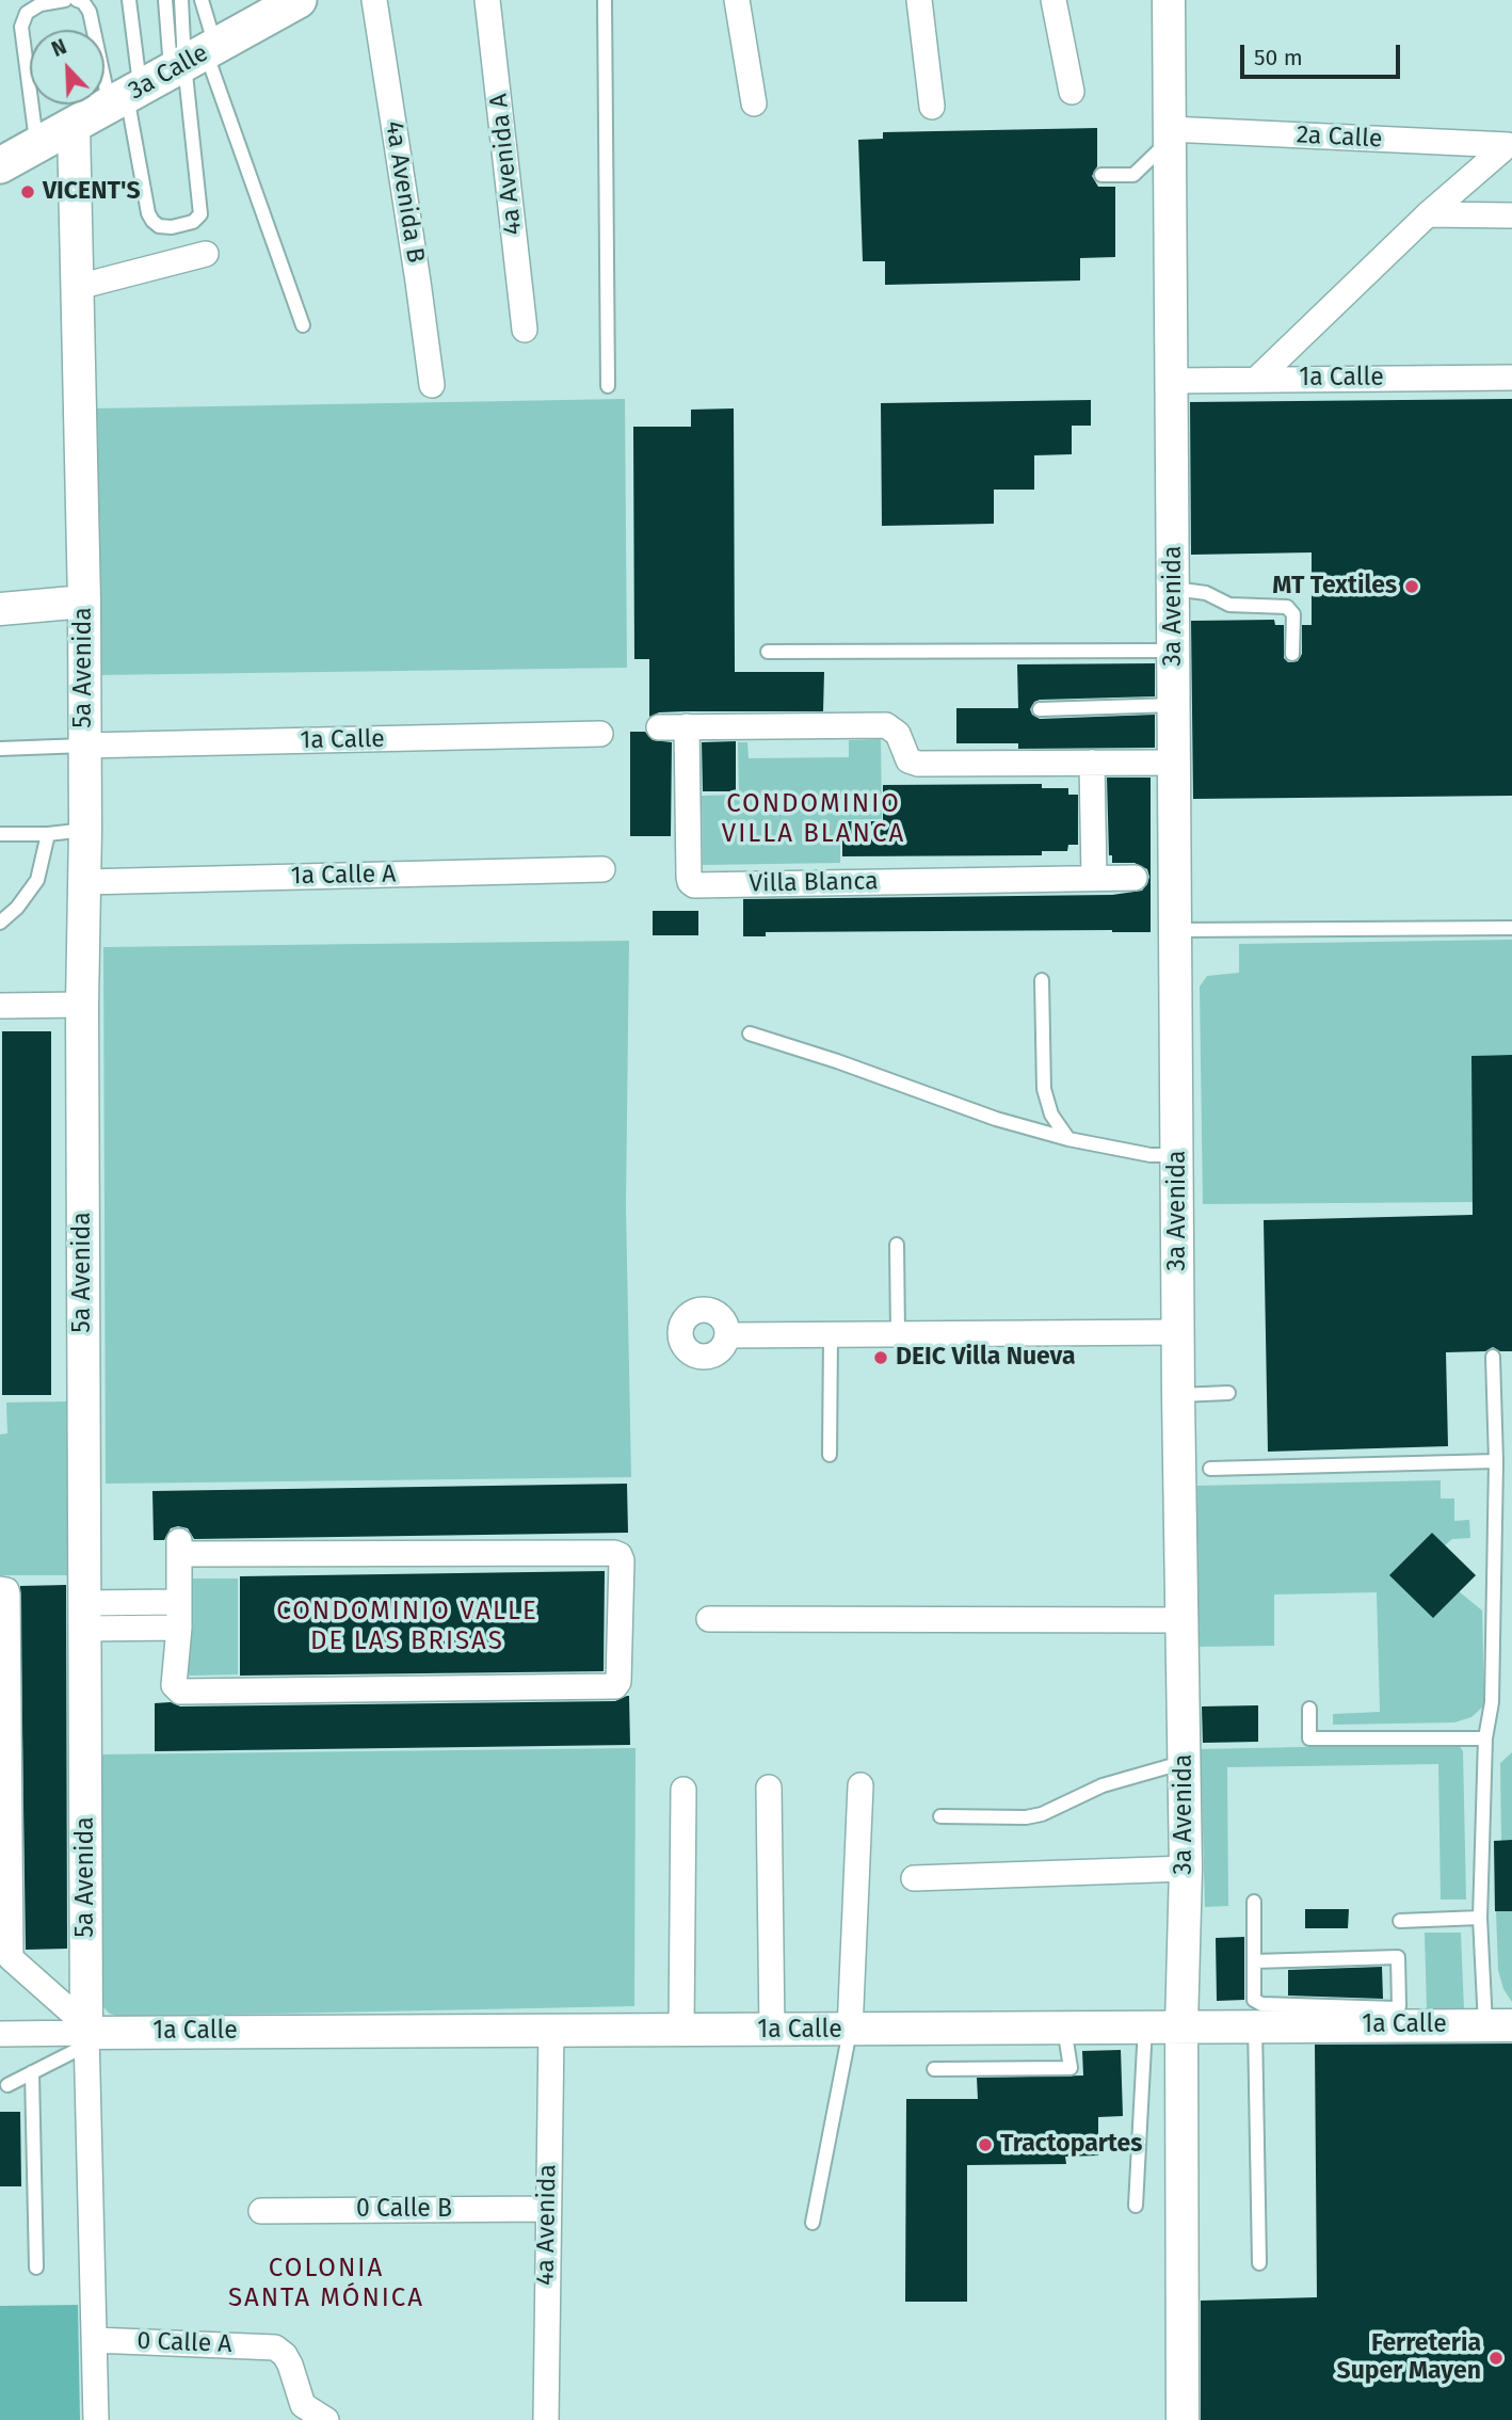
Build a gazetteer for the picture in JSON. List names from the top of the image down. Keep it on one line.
{"streets":{"main road":["3a Calle"],"street":["2a Calle","4a Avenida A","4a Avenida B","1a Calle","3a Avenida","5a Avenida","1a Calle A","Villa Blanca","0 Calle B","4a Avenida","0 Calle A"]},"crossings":[["3a Calle","5a Avenida"],["2a Calle","3a Avenida"],["1a Calle","3a Avenida"],["1a Calle","5a Avenida"],["1a Calle","4a Avenida"],["5a Avenida","1a Calle A"],["5a Avenida","0 Calle A"],["0 Calle B","4a Avenida"]],"districts":["CONDOMINIO VILLA BLANCA","CONDOMINIO VALLE DE LAS BRISAS","COLONIA SANTA MÓNICA"],"places":["VICENT'S","MT Textiles","DEIC Villa Nueva","Tractopartes","Ferreteria Super Mayen"],"scale_bar":"50 m","north":"top left"}
